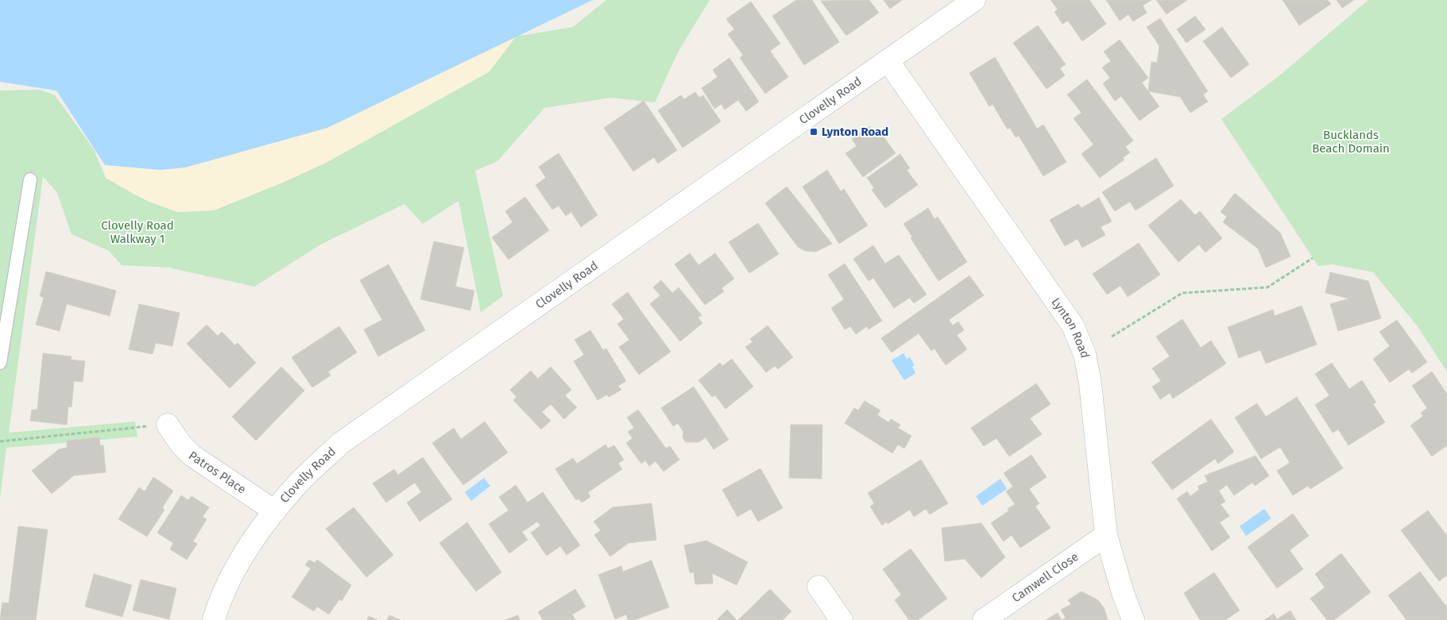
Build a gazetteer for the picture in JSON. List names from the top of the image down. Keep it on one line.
{"streets":{"main road":["Clovelly Road","Lynton Road","Patros Place","Camwell Close"]},"crossings":[["Clovelly Road","Lynton Road"],["Clovelly Road","Patros Place"],["Lynton Road","Camwell Close"]],"parks":["Bucklands Beach Domain","Clovelly Road Walkway 1"],"places":{"transit":["Lynton Road"]}}
